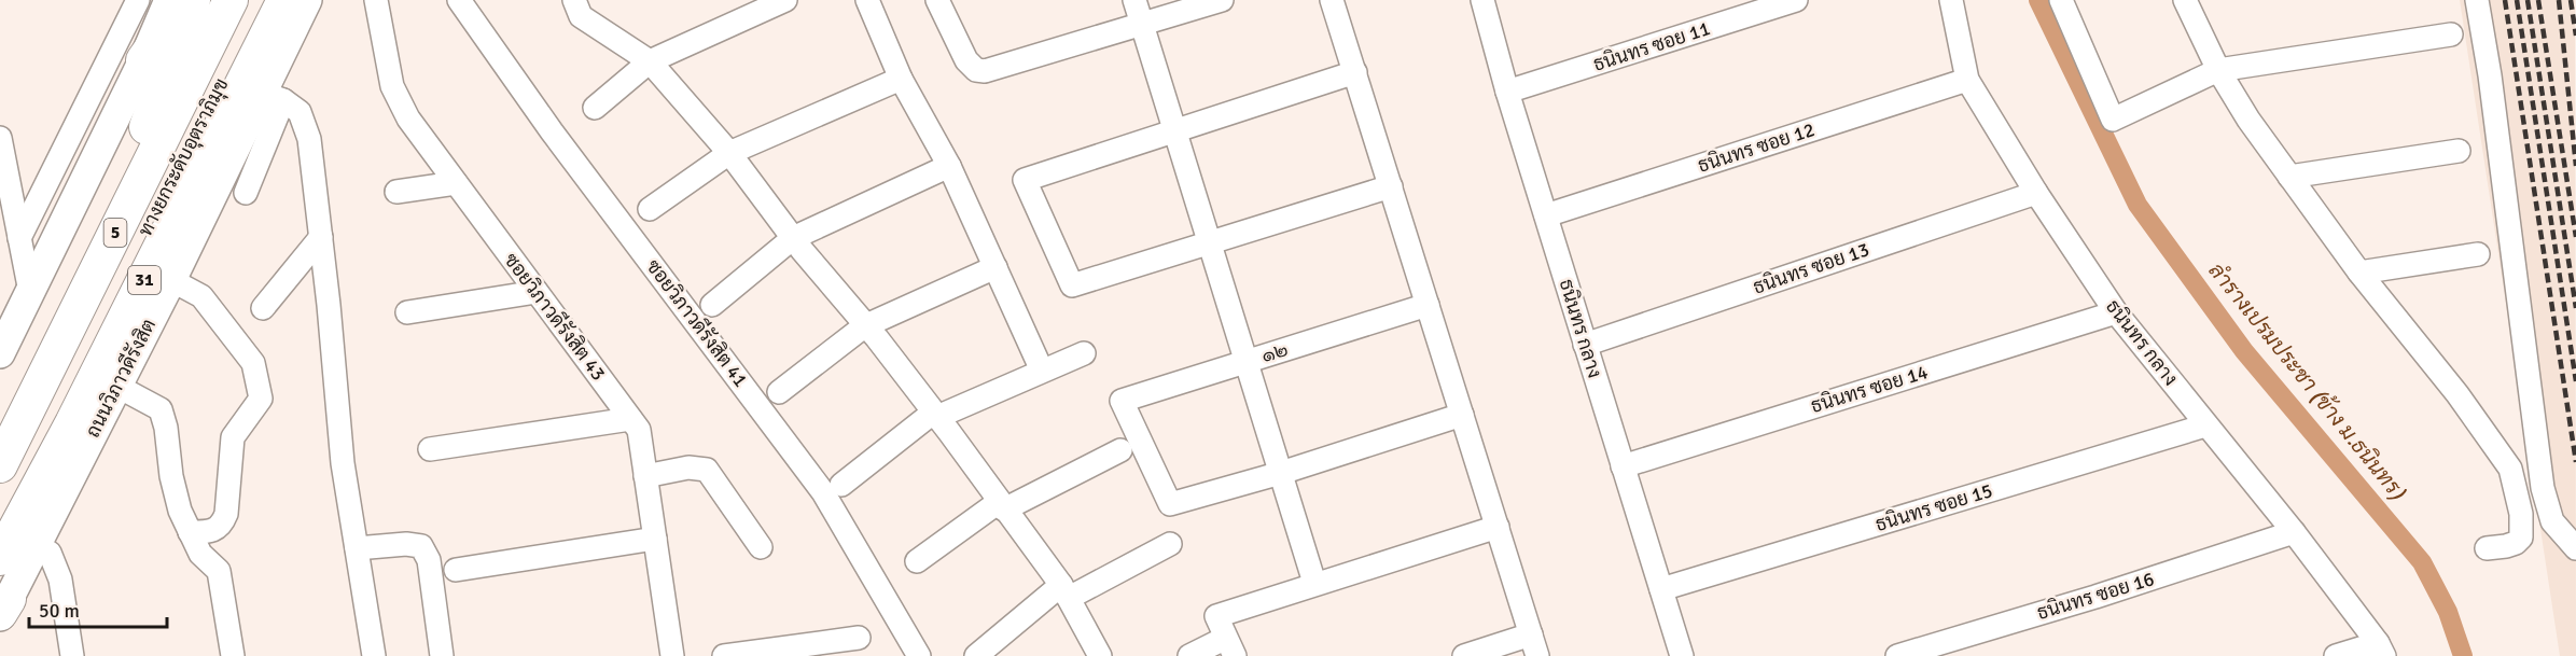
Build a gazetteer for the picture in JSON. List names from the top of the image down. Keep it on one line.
{"streets":{"highway":["ทางยกระดับอุตราภิมุข","5","31","ถนนวิภาวดีรังสิต"],"street":["ธนินทร ซอย 11","ธนินทร ซอย 12","ธนินทร ซอย 13","ซอยวิภาวดีรังสิต 43","ซอยวิภาวดีรังสิต 41","ธนินทร กลาง","๑๒","ธนินทร ซอย 14","ธนินทร ซอย 15","ธนินทร ซอย 16"]},"crossings":[["ธนินทร ซอย 11","ธนินทร กลาง"],["ธนินทร ซอย 12","ธนินทร กลาง"],["ธนินทร ซอย 13","ธนินทร กลาง"],["ธนินทร กลาง","ธนินทร ซอย 14"],["ธนินทร กลาง","ธนินทร ซอย 15"],["ธนินทร กลาง","ธนินทร ซอย 16"]],"water":["ลำรางเปรมประชา (ข้าง ม.ธนินทร)"],"scale_bar":"50 m"}
